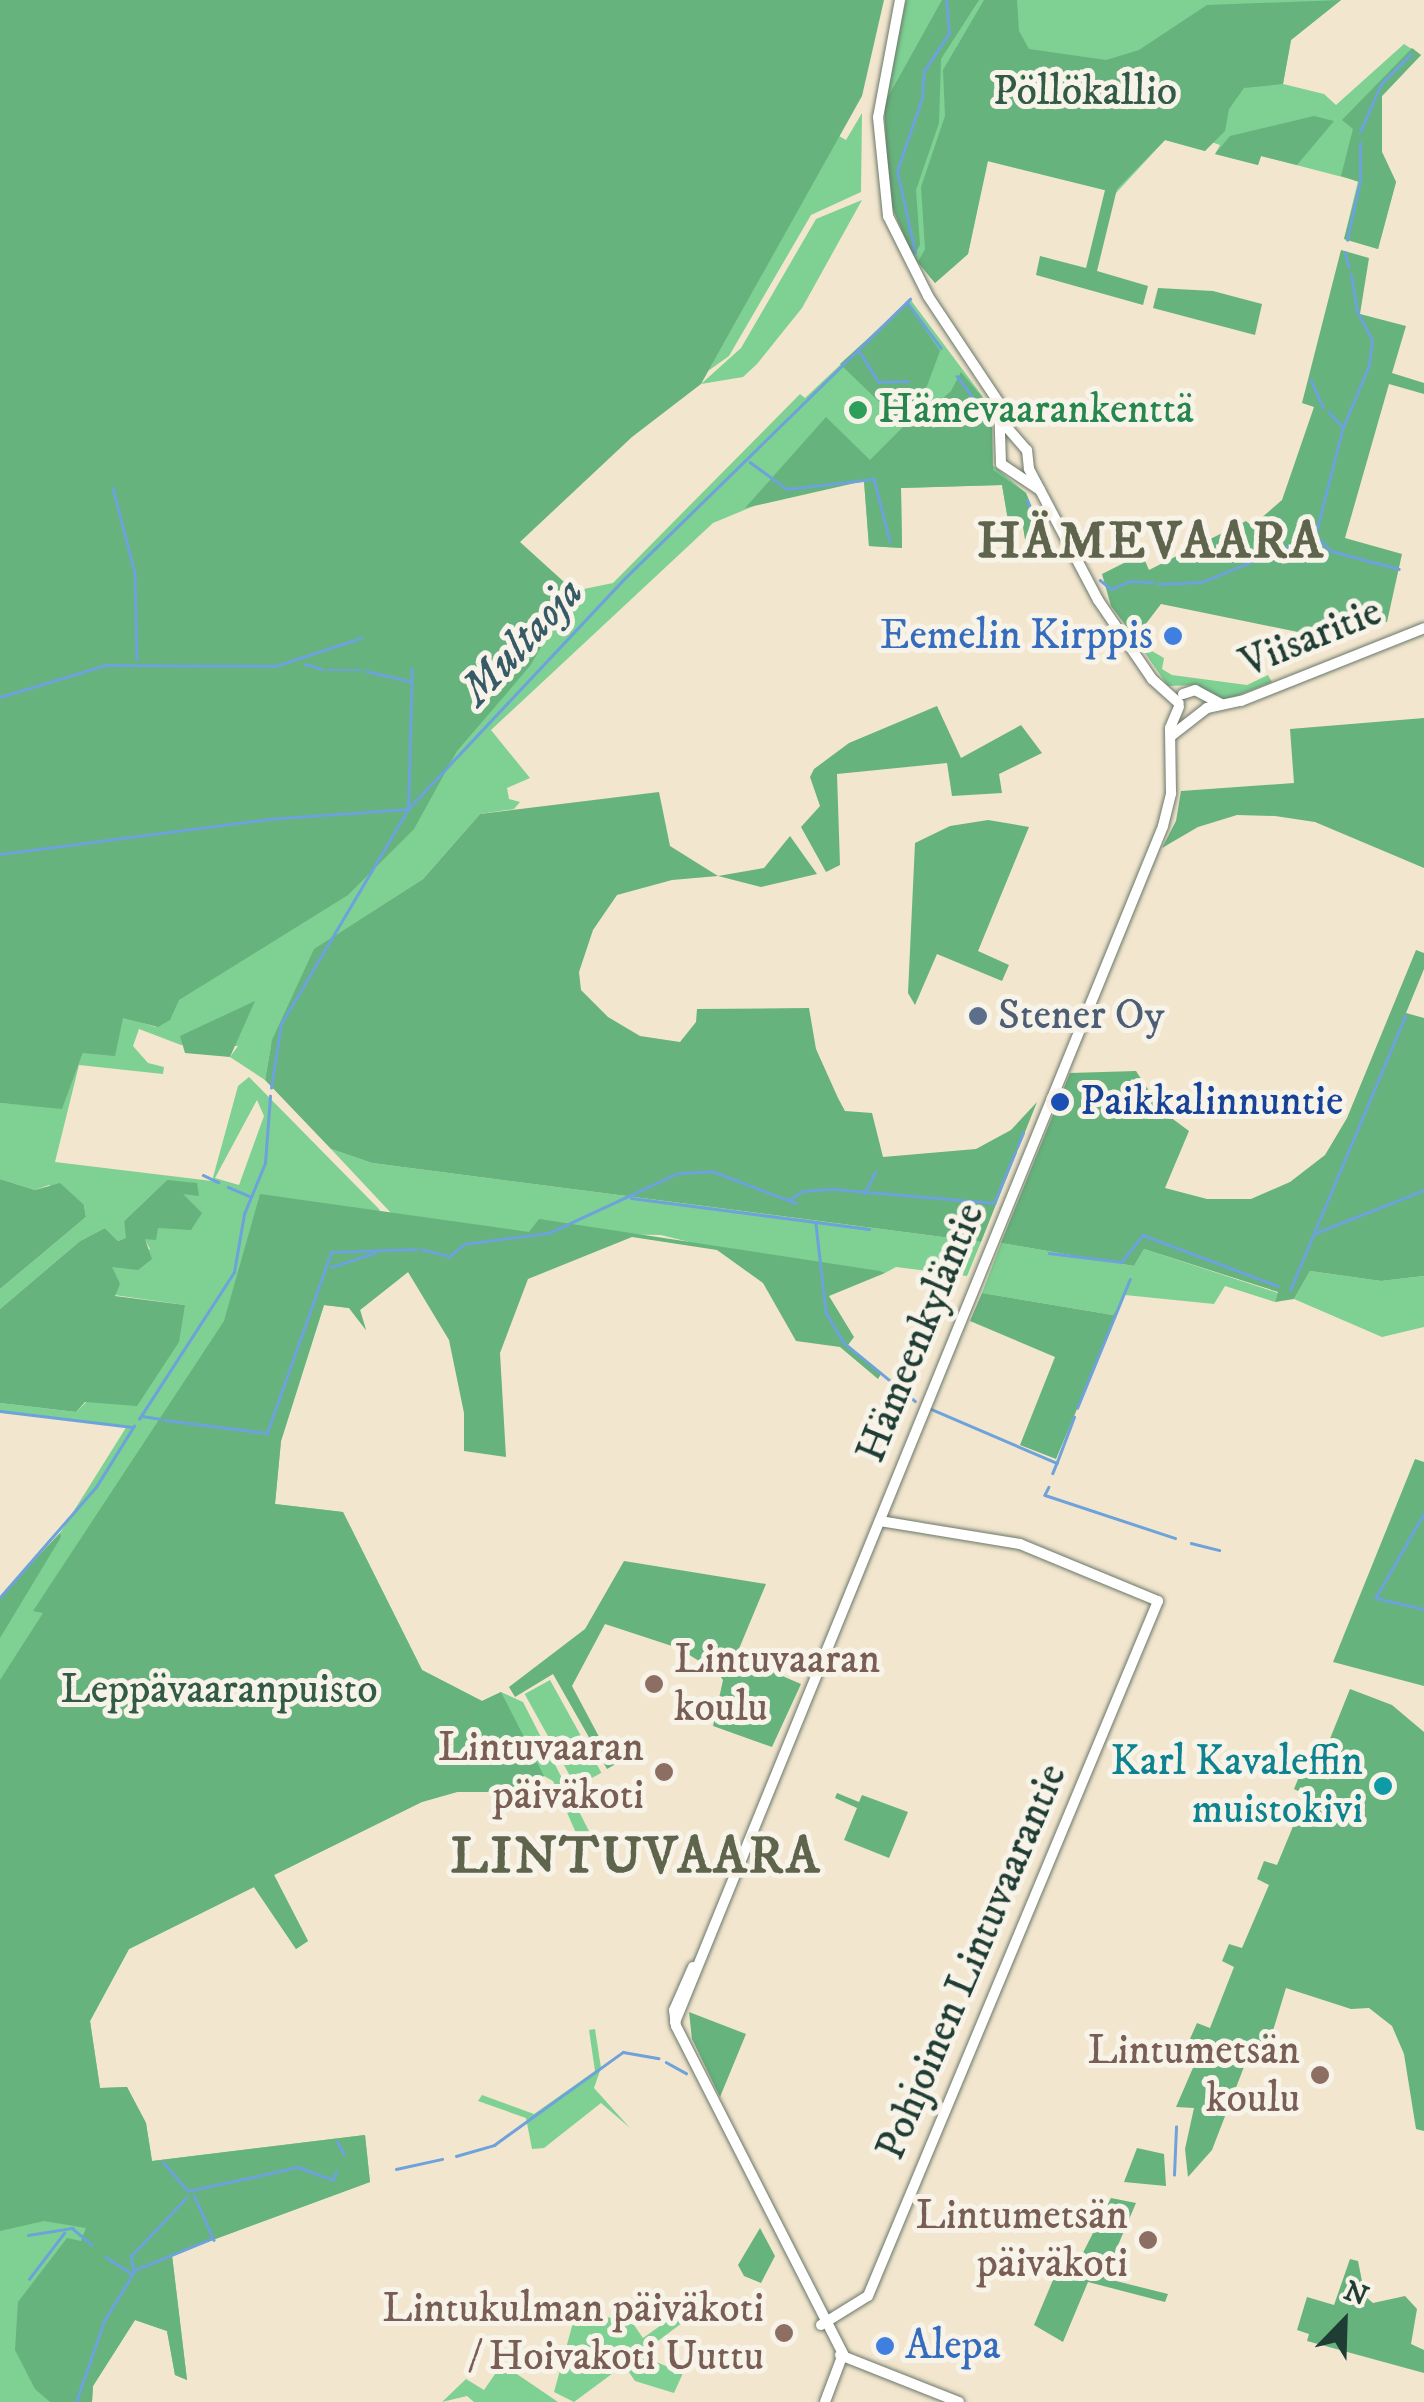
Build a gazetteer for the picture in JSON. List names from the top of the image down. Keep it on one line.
{"streets":{"street":["Viisaritie","Hämeenkyläntie","Pohjoinen Lintuvaarantie"]},"crossings":[["Hämeenkyläntie","Pohjoinen Lintuvaarantie"]],"districts":["HÄMEVAARA","LINTUVAARA"],"water":["Multaoja"],"parks":["Pöllökallio","Leppävaaranpuisto"],"places":["Hämevaarankenttä","Eemelin Kirppis","Stener Oy","Paikkalinnuntie","Lintuvaaran koulu","Lintuvaaran päiväkoti","Karl Kavaleffin muistokivi","Lintumetsän koulu","Lintumetsän päiväkoti","Lintukulman päiväkoti / Hoivakoti Uuttu","Alepa"],"north":"top right"}
